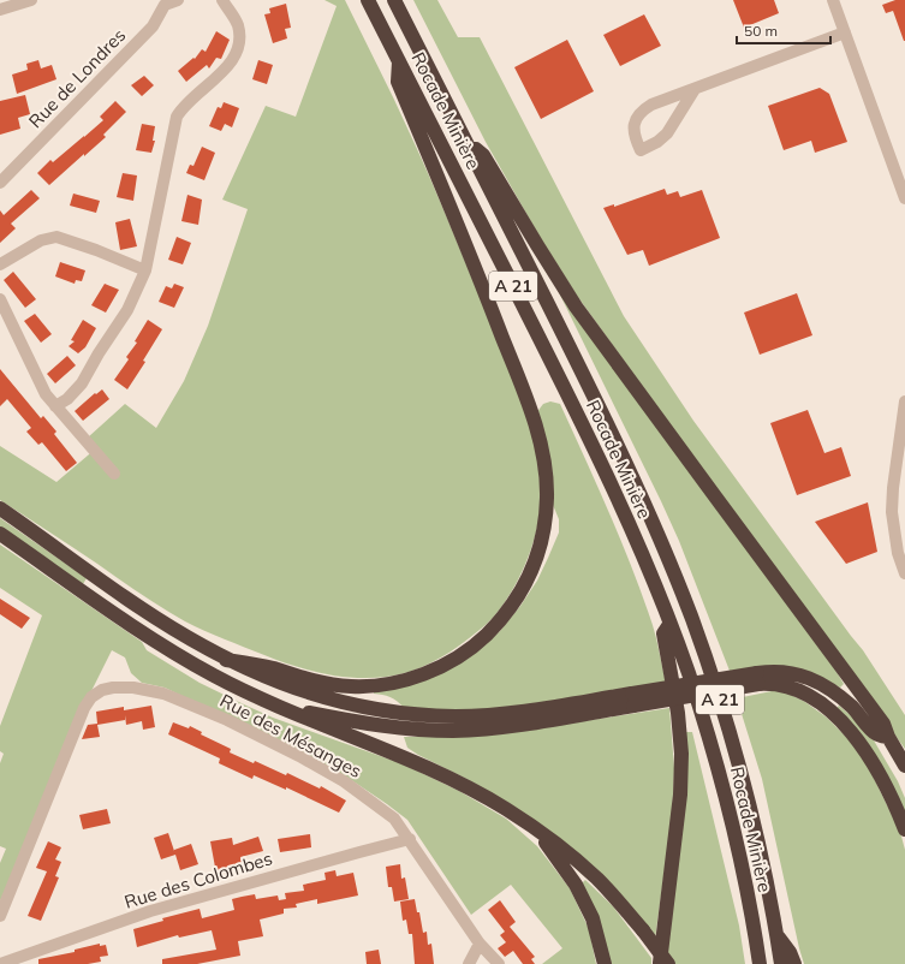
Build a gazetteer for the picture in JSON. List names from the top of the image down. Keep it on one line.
{"streets":{"highway":["Rocade Minière","A 21"],"street":["Rue de Londres","Rue des Mésanges","Rue des Colombes"]},"crossings":[["Rue des Mésanges","Rue des Colombes"]],"scale_bar":"50 m"}
